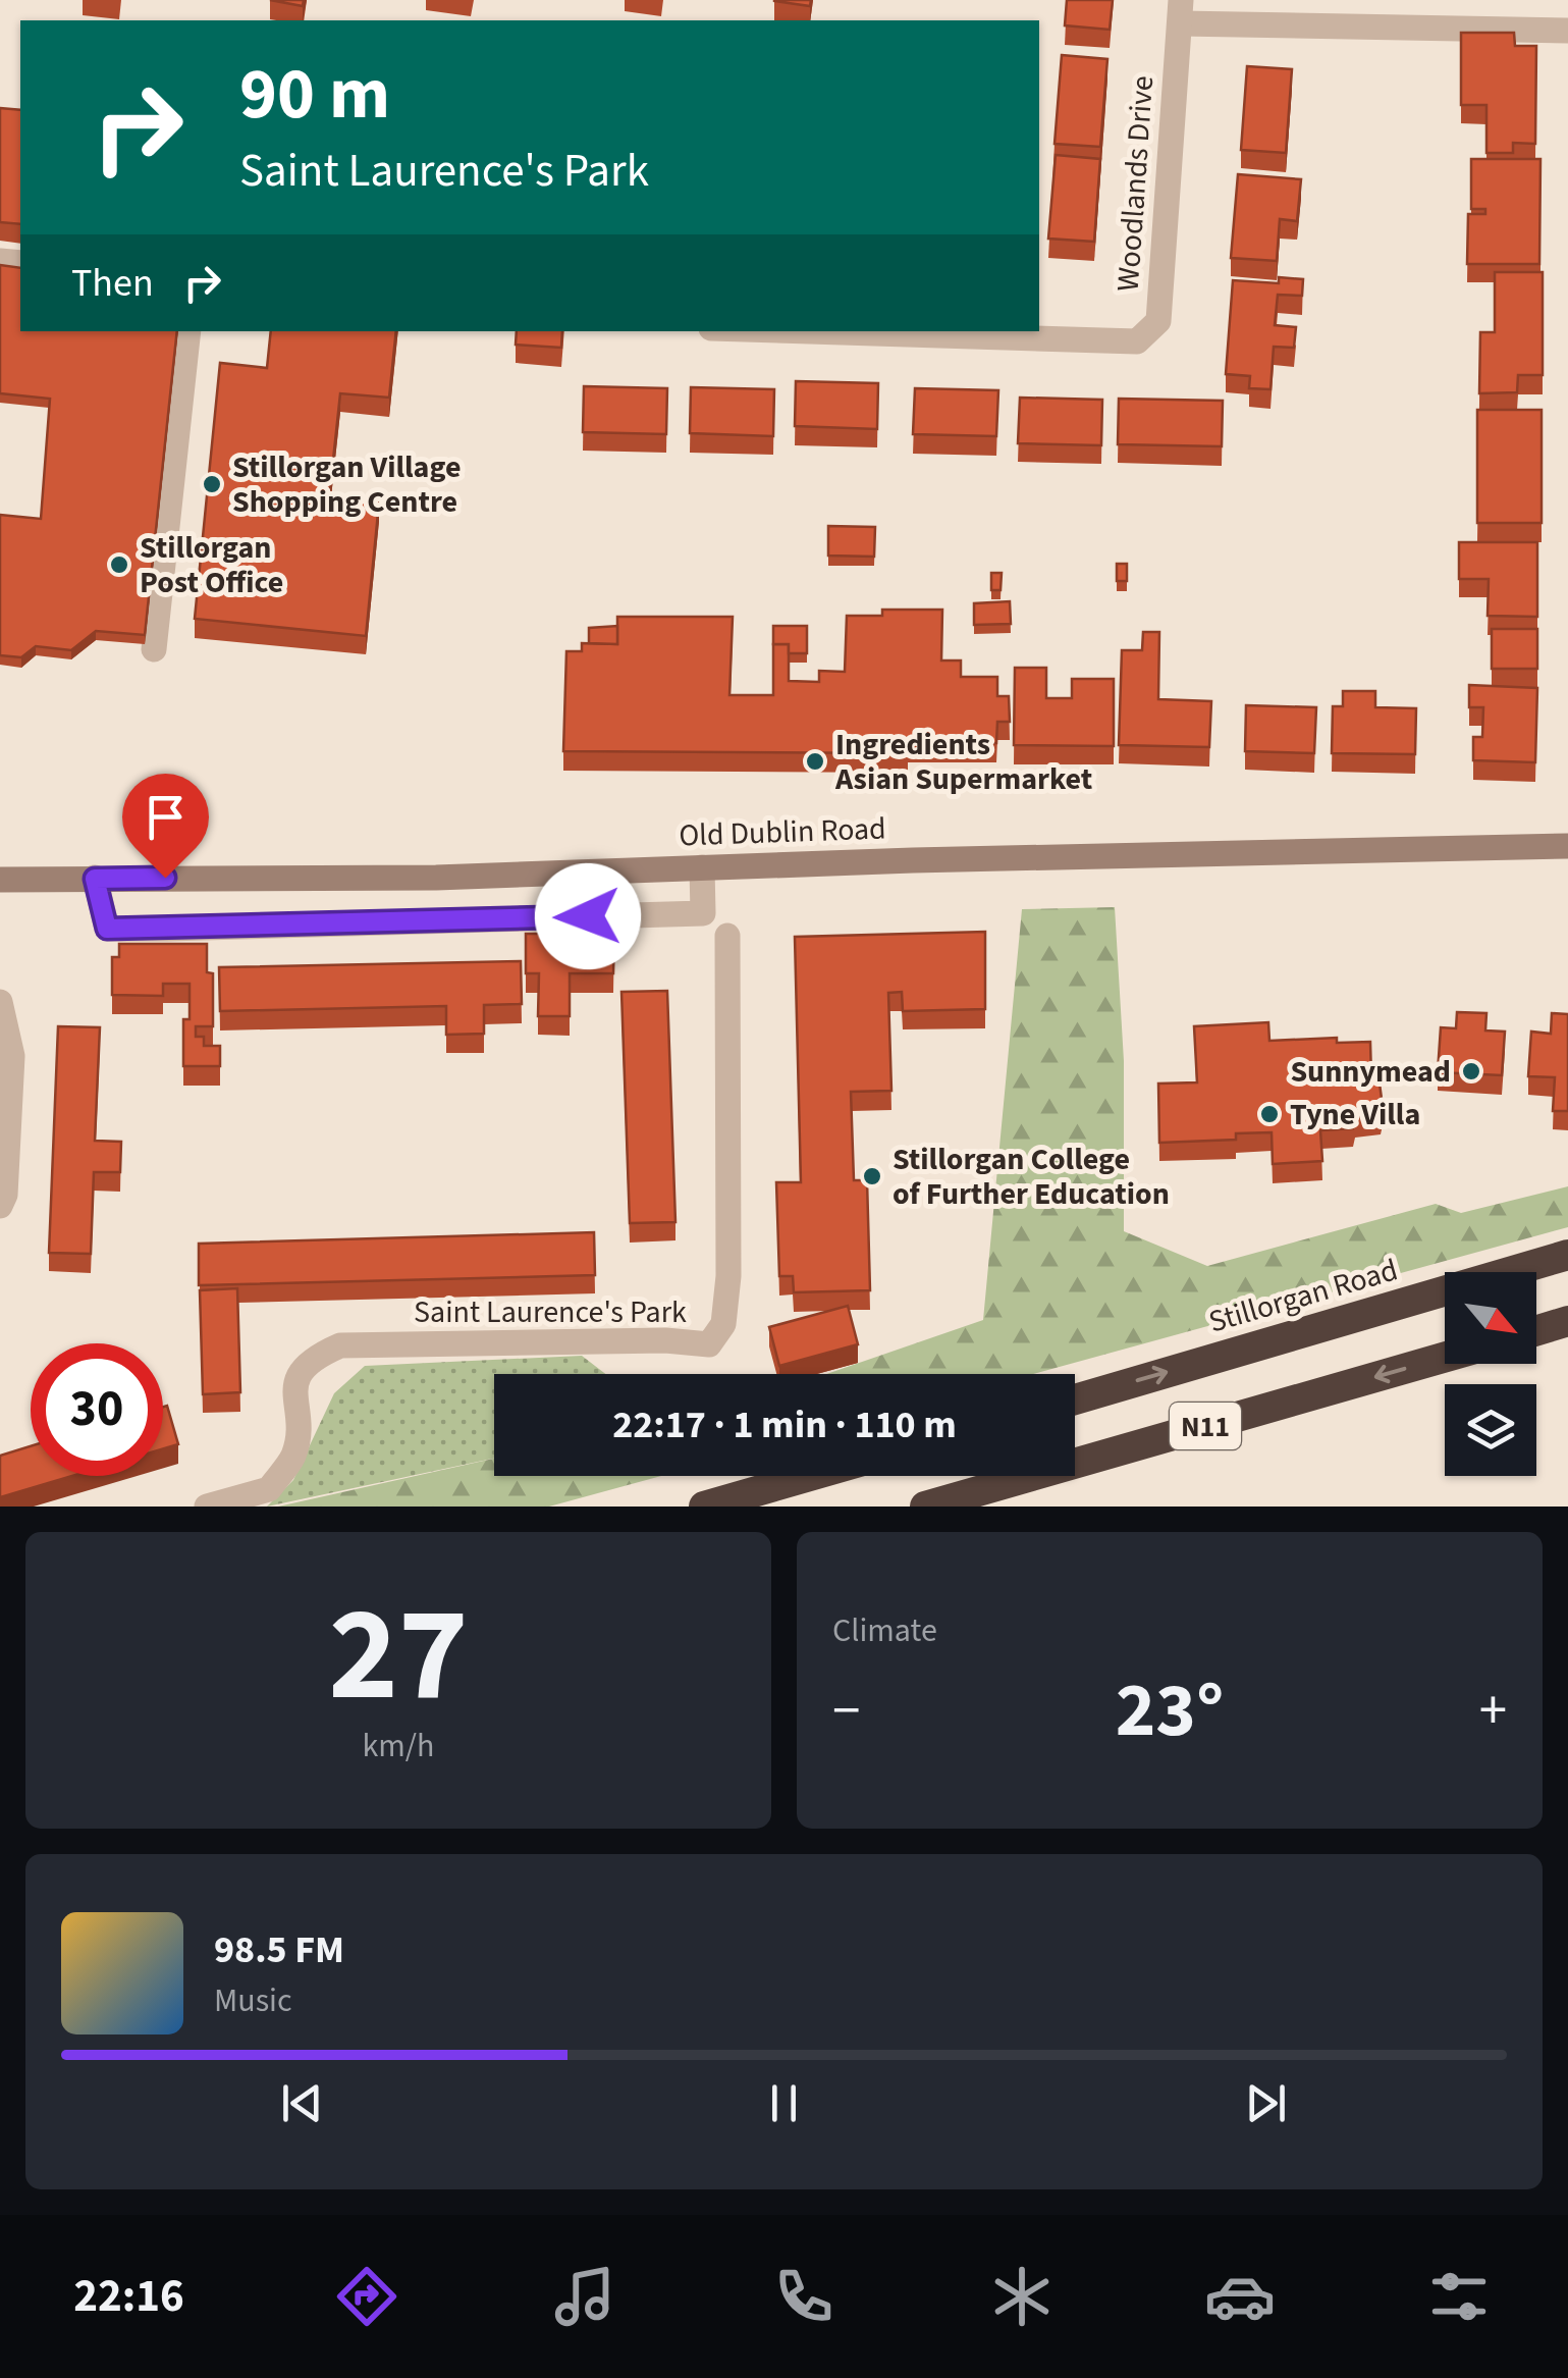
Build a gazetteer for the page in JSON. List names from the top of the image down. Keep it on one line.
{"streets":{"highway":["Stillorgan Road","N11"],"street":["Woodlands Drive","Old Dublin Road","Saint Laurence's Park"]},"places":["Stillorgan Village Shopping Centre","Stillorgan Post Office","Ingredients Asian Supermarket","Sunnymead","Tyne Villa","Stillorgan College of Further Education"],"north":"bottom right","page":{"turn":["90 m","Saint Laurence's Park"],"then":"Then","limit":"30","trip":"22:17 · 1 min · 110 m","tile":[["27","km/h"],"Climate"],"heat":["−","23°","+"],"song":["98.5 FM","Music"],"tabs":"22:16"}}
